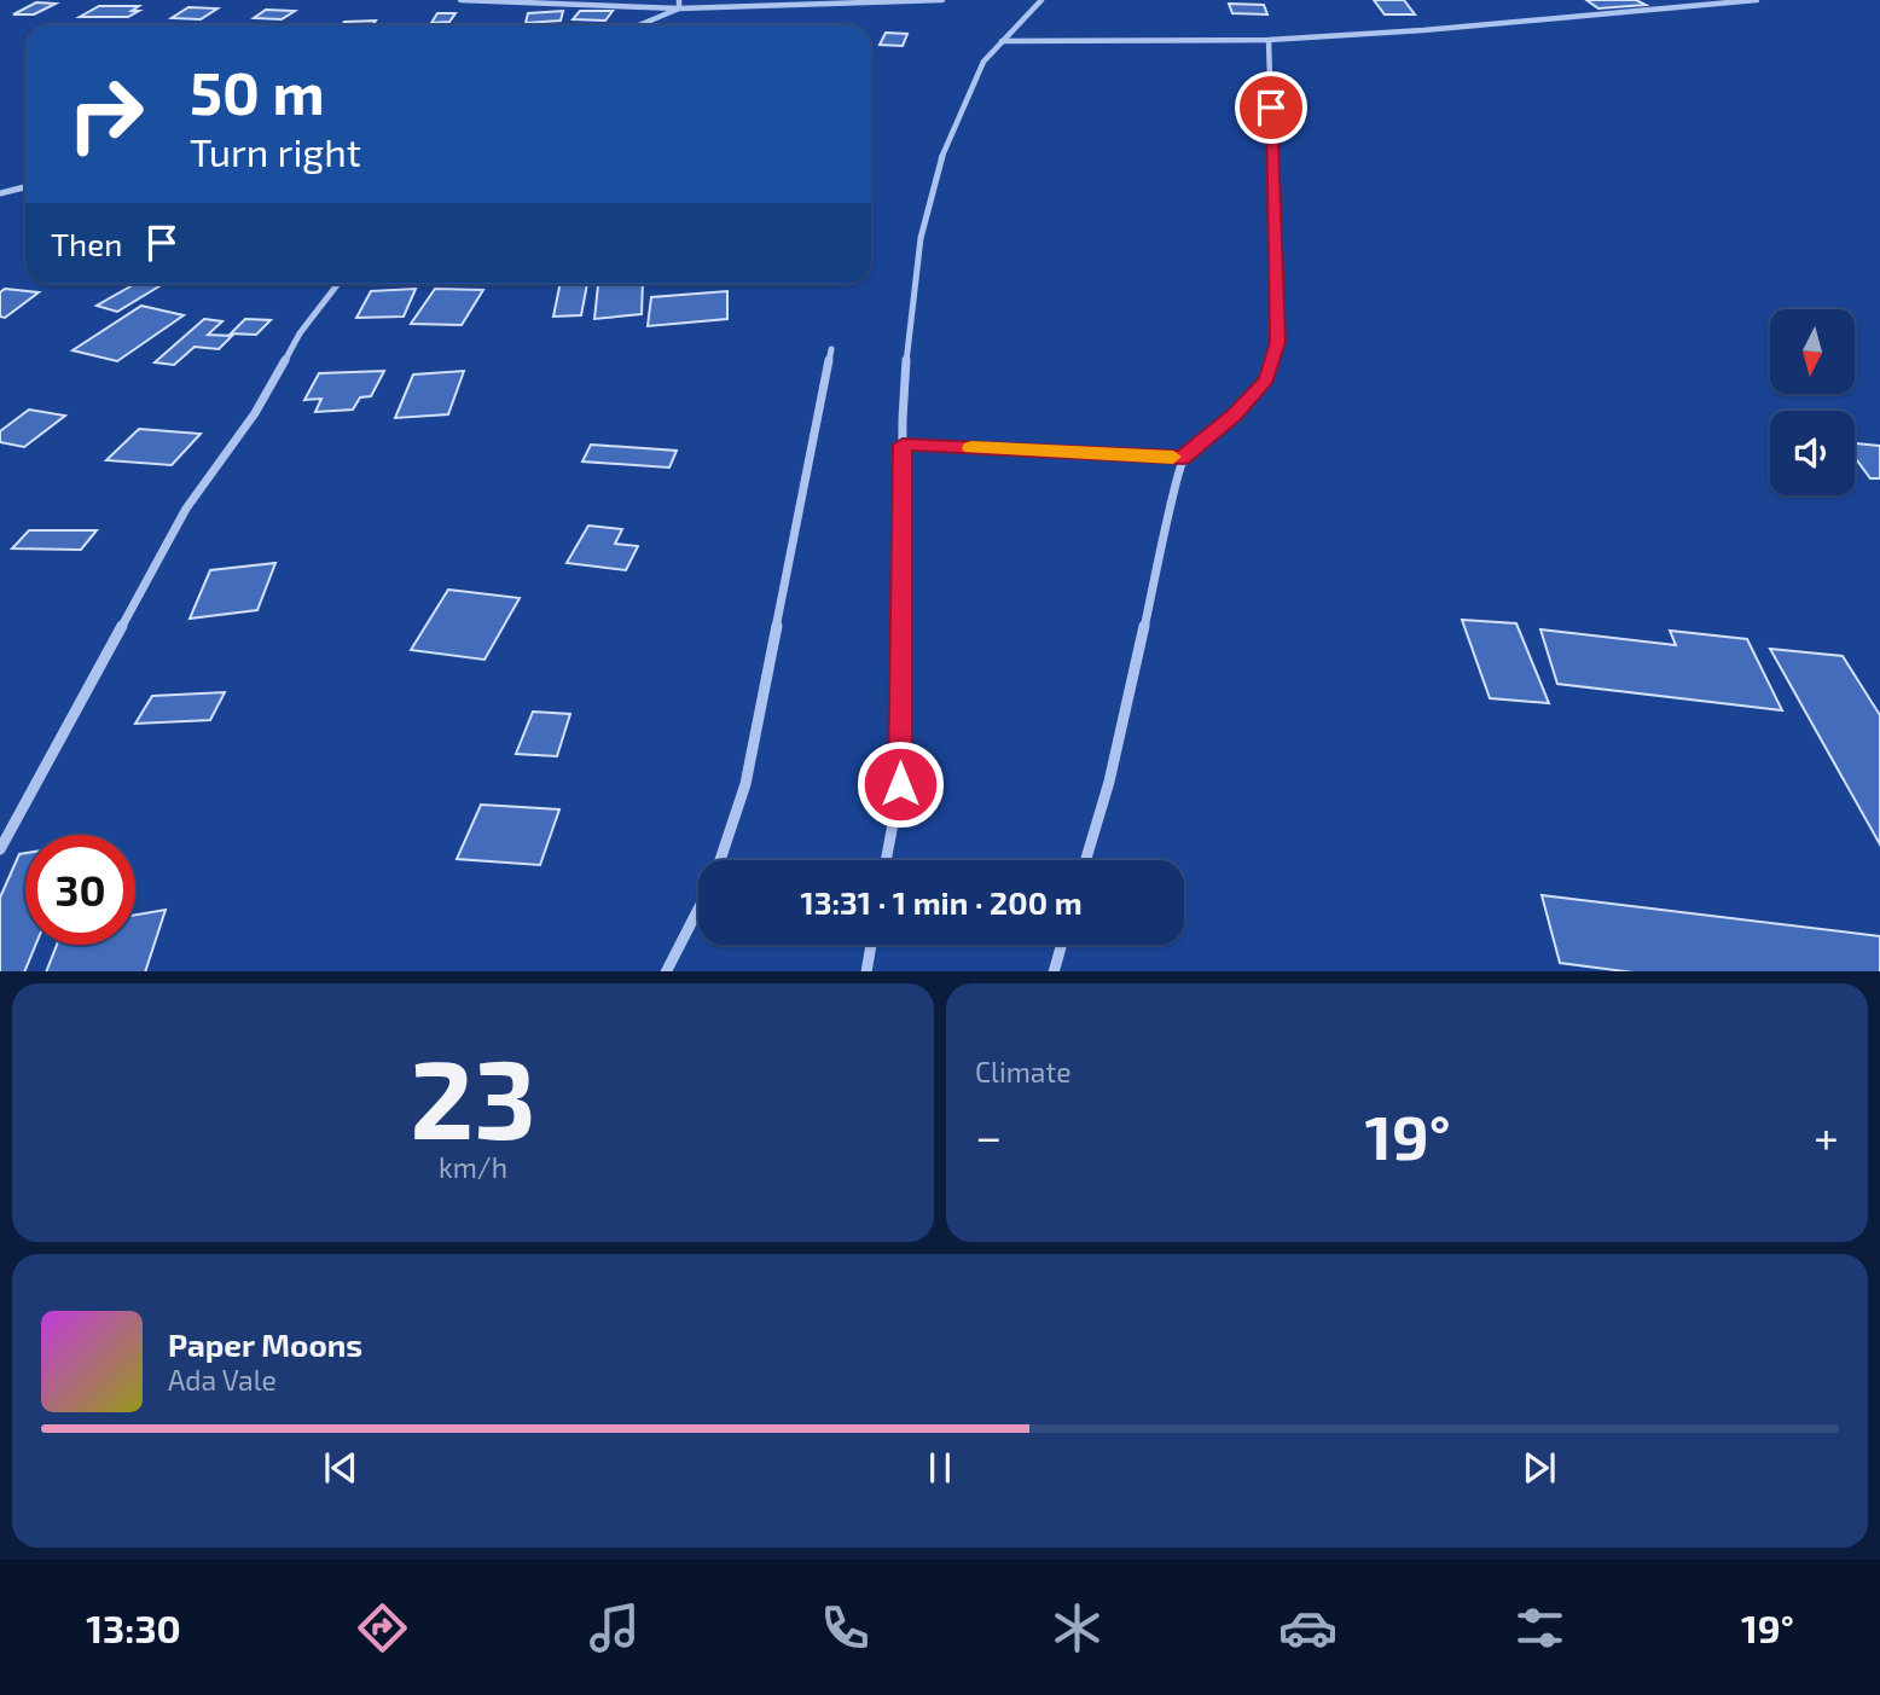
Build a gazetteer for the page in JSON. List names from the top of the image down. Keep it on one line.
{"north":"bottom","page":{"turn":["50 m","Turn right"],"then":"Then","limit":"30","trip":"13:31 · 1 min · 200 m","tile":[["23","km/h"],"Climate"],"heat":["−","19°","+"],"song":["Paper Moons","Ada Vale"],"tabs":["13:30","19°"]}}
